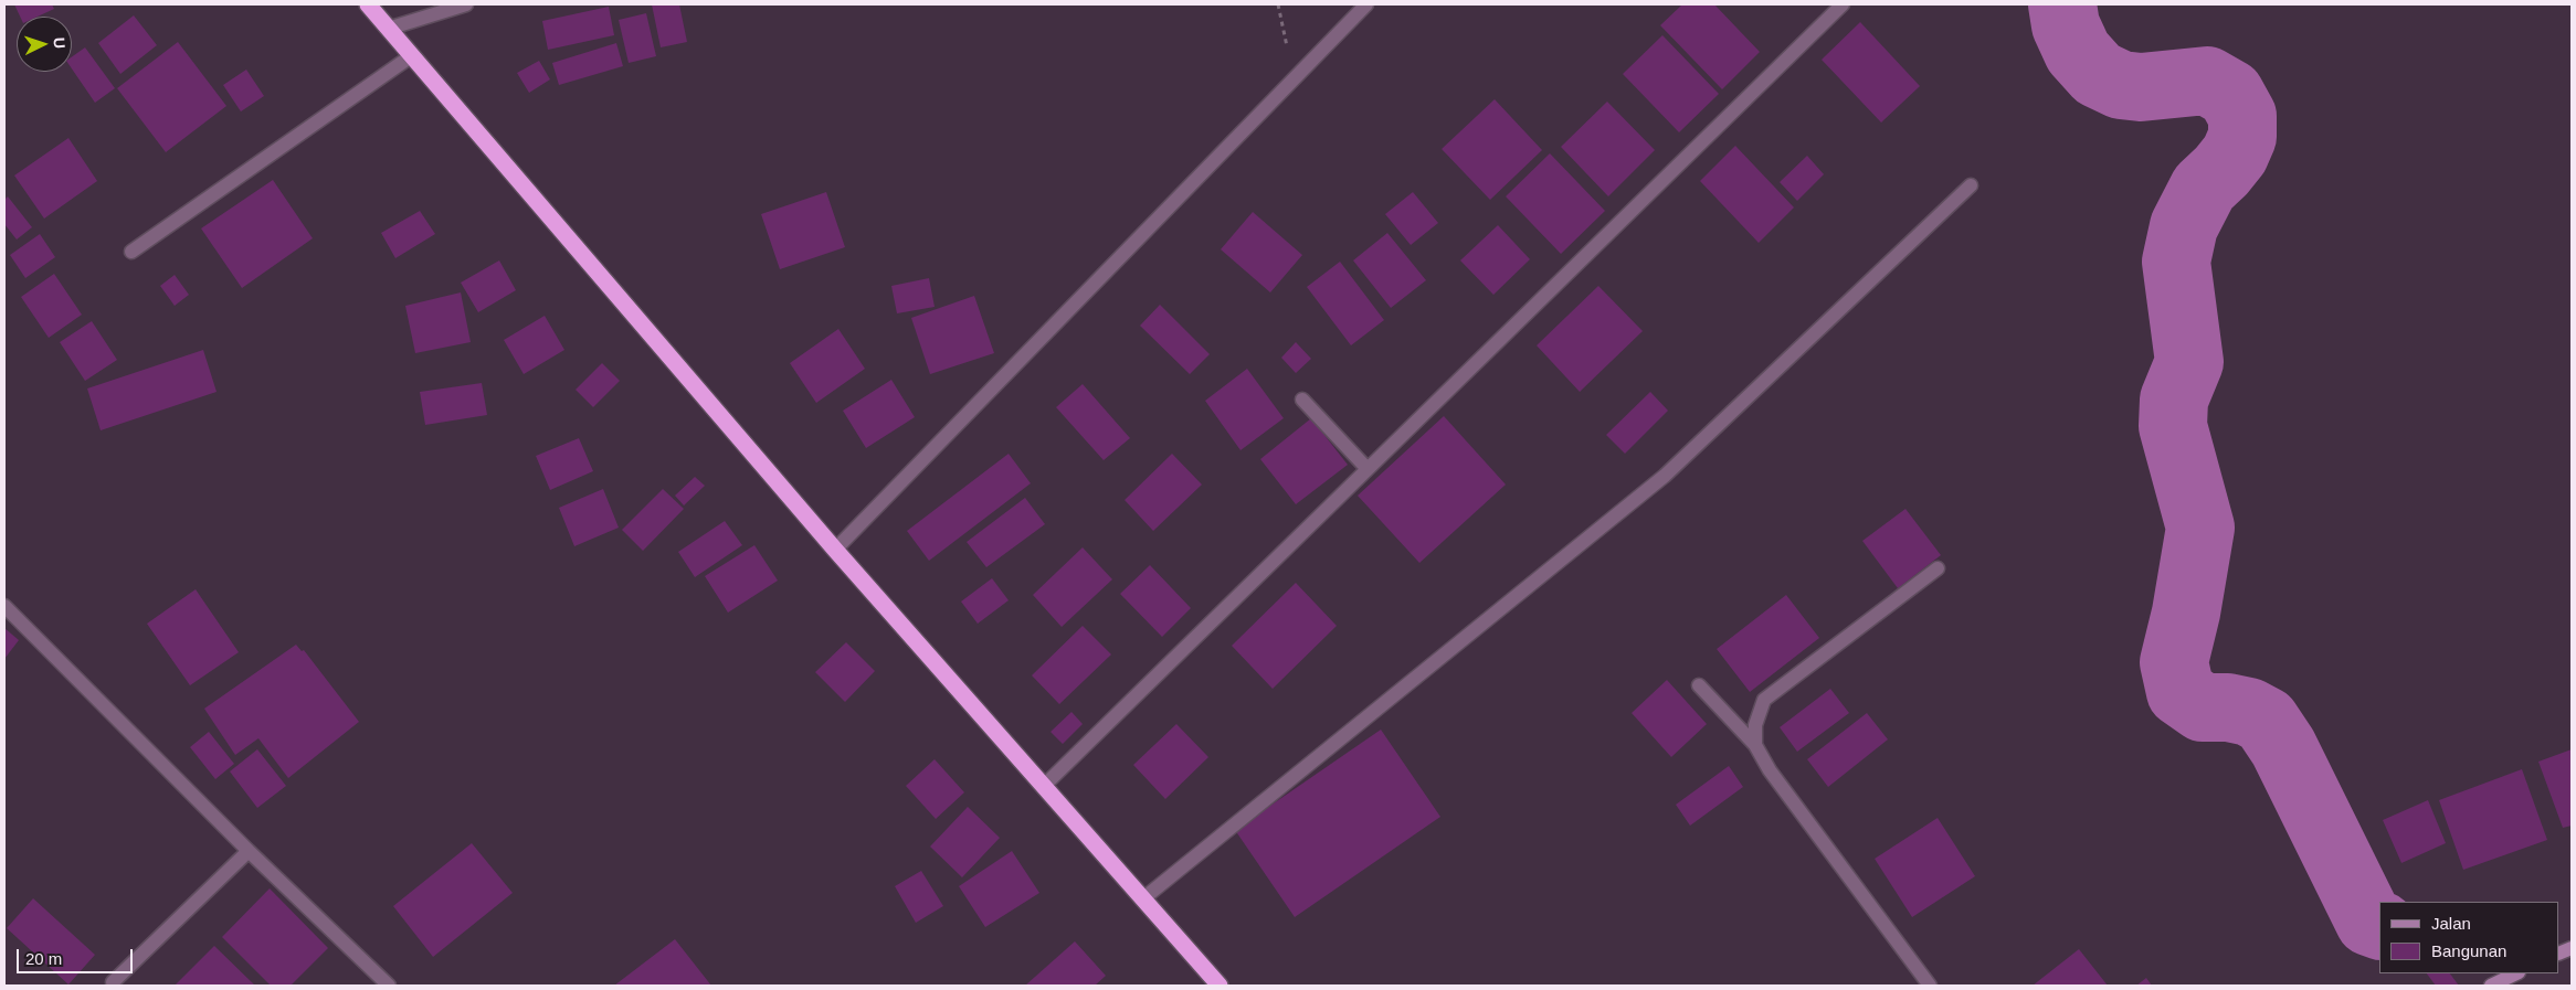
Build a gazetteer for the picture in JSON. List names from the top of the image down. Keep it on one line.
{"legend":["Jalan","Bangunan"],"scale_bar":"20 m","north":"right"}
